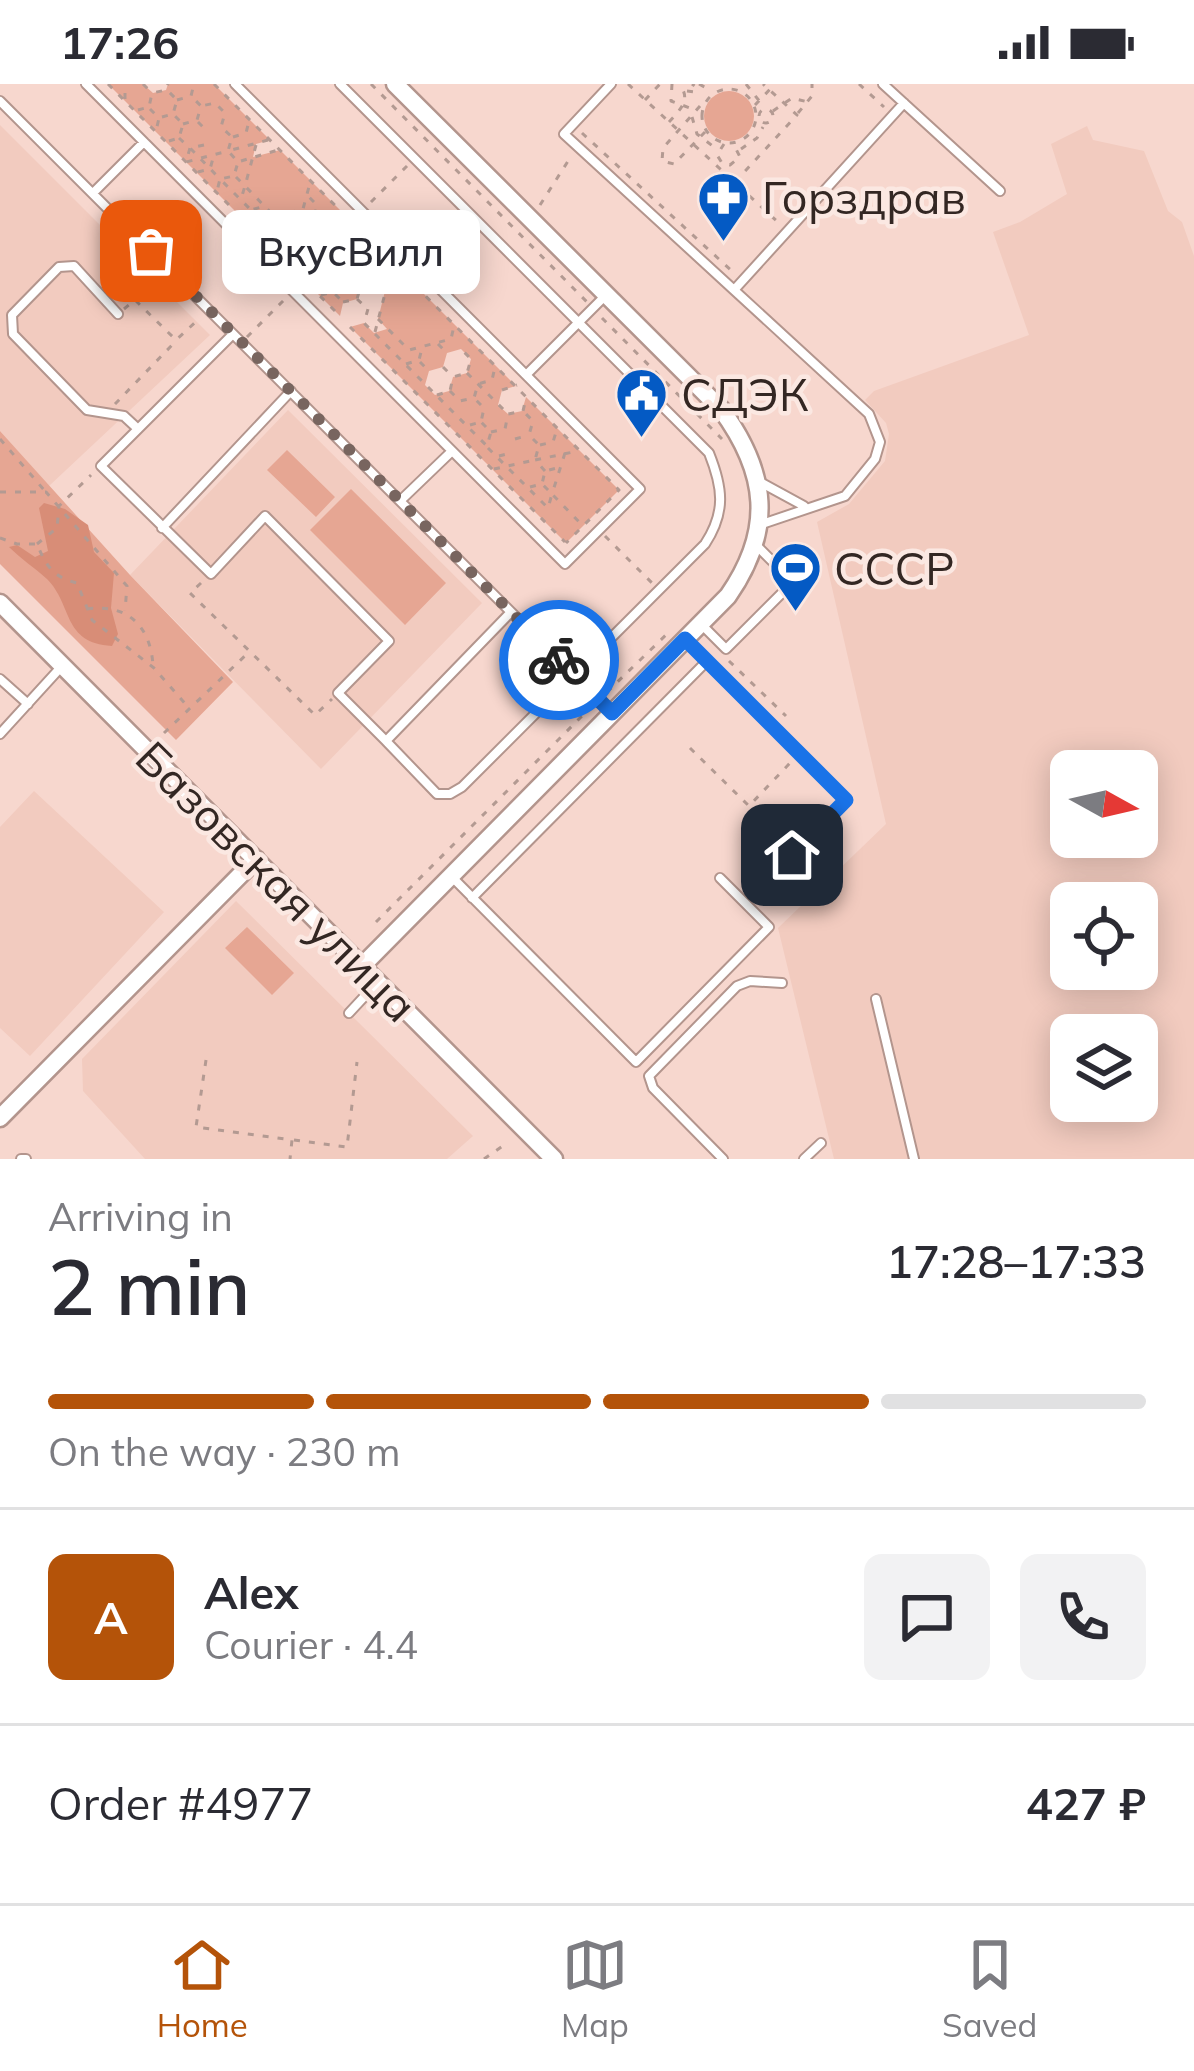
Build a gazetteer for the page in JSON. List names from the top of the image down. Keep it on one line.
{"streets":{"street":["Базовская улица"]},"places":{"pharmacy":["Горздрав"],"other":["ВкусВилл"],"public building":["СДЭК"],"sports":["СССР"]},"north":"right","page":{"status":"17:26","bubble":"ВкусВилл","heading":["2 min","Arriving in","17:28–17:33"],"panel":["Alex","Courier · 4.4","Order #4977","427 ₽"],"bar":"On the way · 230 m","round":"A","tabs":["Home","Map","Saved"]}}
